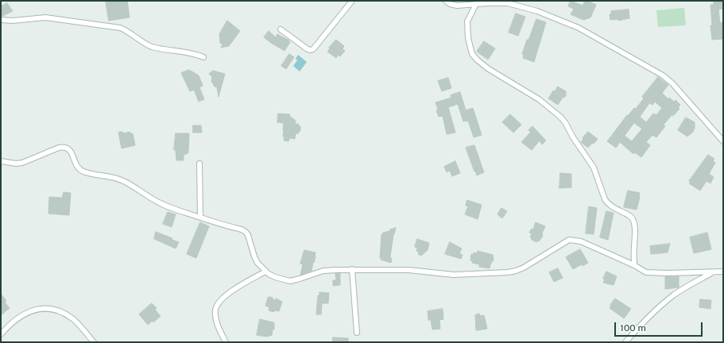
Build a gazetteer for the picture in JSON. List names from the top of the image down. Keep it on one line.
{"scale_bar":"100 m"}
